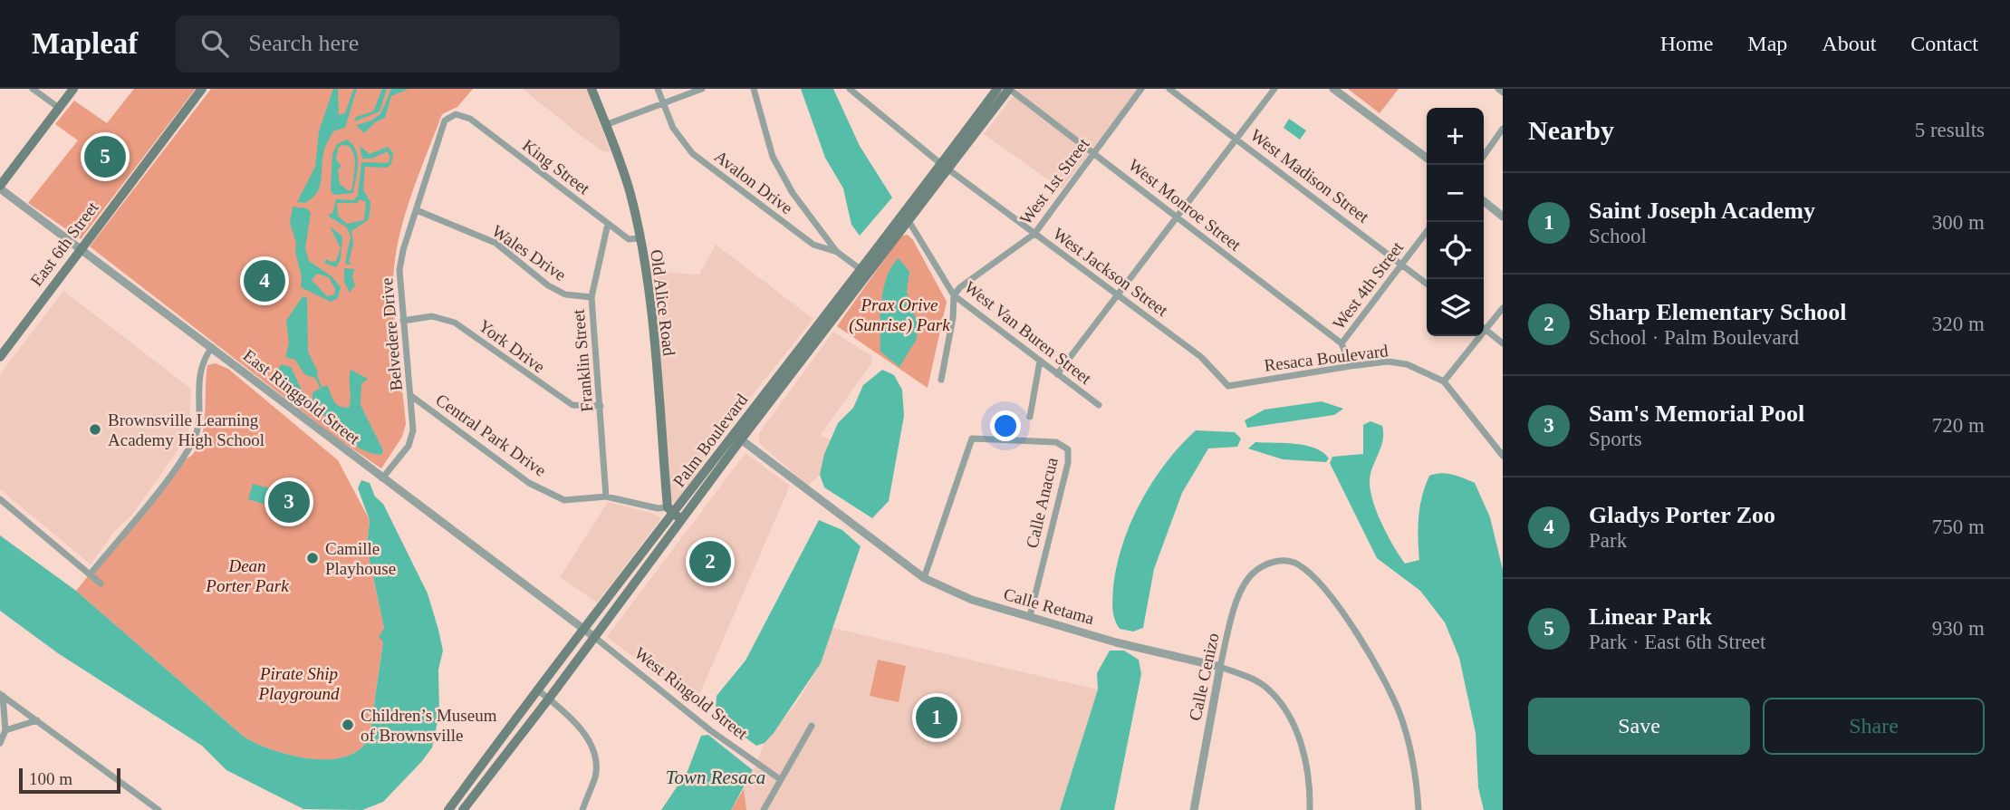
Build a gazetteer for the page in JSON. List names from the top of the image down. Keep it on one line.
{"streets":{"main road":["East 6th Street","Old Alice Road","Palm Boulevard"],"street":["King Street","West Madison Street","West 1st Street","Avalon Drive","West Monroe Street","Wales Drive","West Jackson Street","West 4th Street","West Van Buren Street","Belvedere Drive","York Drive","Resaca Boulevard","Franklin Street","East Ringgold Street","Central Park Drive","Calle Anacua","Calle Retama","Calle Cenizo","West Ringold Street"]},"crossings":[["King Street","Old Alice Road"],["King Street","Belvedere Drive"],["King Street","Franklin Street"],["West Madison Street","West 4th Street"],["West 1st Street","West Monroe Street"],["West 1st Street","West Jackson Street"],["West 1st Street","West Van Buren Street"],["Avalon Drive","Palm Boulevard"],["West Monroe Street","West 4th Street"],["West Monroe Street","Palm Boulevard"],["East 6th Street","East Ringgold Street"],["Wales Drive","Belvedere Drive"],["Wales Drive","Franklin Street"],["West Jackson Street","Resaca Boulevard"],["West Jackson Street","Palm Boulevard"],["West 4th Street","Resaca Boulevard"],["Old Alice Road","Central Park Drive"],["Old Alice Road","Palm Boulevard"],["West Van Buren Street","Palm Boulevard"],["Belvedere Drive","York Drive"],["Belvedere Drive","East Ringgold Street"],["Belvedere Drive","Central Park Drive"],["York Drive","Franklin Street"],["Franklin Street","Central Park Drive"],["East Ringgold Street","Palm Boulevard"],["East Ringgold Street","West Ringold Street"],["Central Park Drive","Palm Boulevard"],["Palm Boulevard","Calle Retama"],["Palm Boulevard","West Ringold Street"],["Calle Anacua","Calle Retama"],["Calle Retama","Calle Cenizo"]],"water":["Town Resaca"],"parks":["Prax Orive (Sunrise) Park","Dean Porter Park","Pirate Ship Playground"],"places":["Brownsville Learning Academy High School","Camille Playhouse","Children’s Museum of Brownsville"],"scale_bar":"100 m","page":{"header":"Mapleaf","search":"Search here","nav":["Home","Map","About","Contact"],"heading":["Nearby","5 results"],"map_buttons":["+","−"],"pins":["5","4","3","2","1"],"list":[{"mark":"1","name":"Saint Joseph Academy","note":"School","value":"300 m"},{"mark":"2","name":"Sharp Elementary School","note":"School · Palm Boulevard","value":"320 m"},{"mark":"3","name":"Sam's Memorial Pool","note":"Sports","value":"720 m"},{"mark":"4","name":"Gladys Porter Zoo","note":"Park","value":"750 m"},{"mark":"5","name":"Linear Park","note":"Park · East 6th Street","value":"930 m"}],"buttons":["Save","Share"],"scale":"100 m"}}
